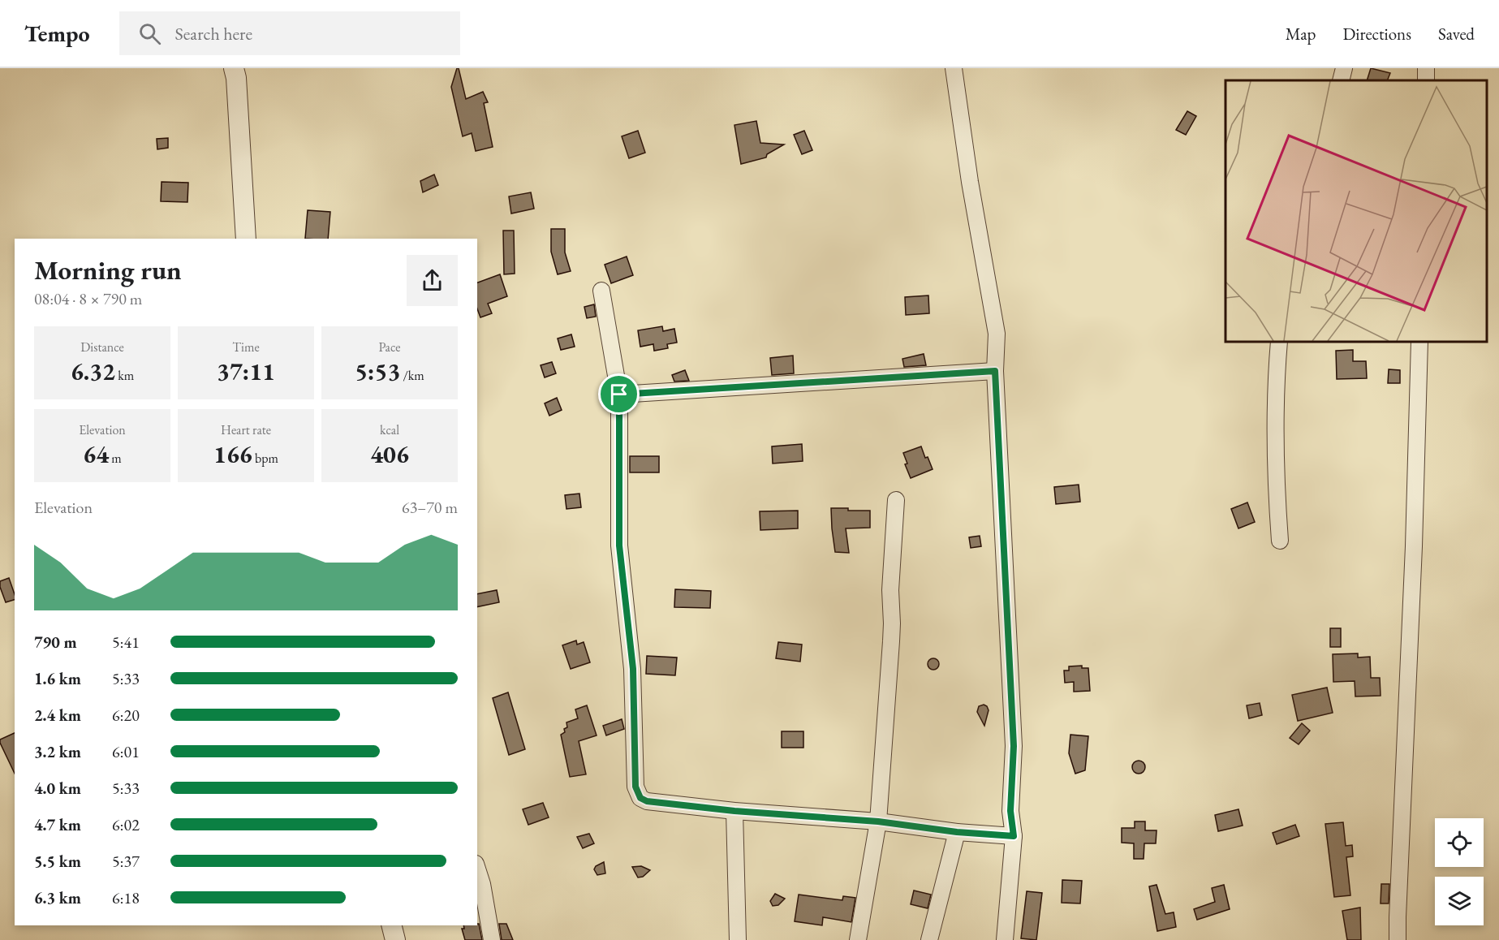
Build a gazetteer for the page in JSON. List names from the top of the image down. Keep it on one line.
{"page":{"header":"Tempo","search":"Search here","nav":["Map","Directions","Saved"],"heading":["Morning run","08:04 · 8 × 790 m"],"stats":[["Distance","6.32 km"],["Time","37:11"],["Pace","5:53 /km"],["Elevation","64 m"],["Heart rate","166 bpm"],["kcal","406"]],"chart":["Elevation","63–70 m"],"list":[{"name":"790 m","note":"5:41"},{"name":"1.6 km","note":"5:33"},{"name":"2.4 km","note":"6:20"},{"name":"3.2 km","note":"6:01"},{"name":"4.0 km","note":"5:33"},{"name":"4.7 km","note":"6:02"},{"name":"5.5 km","note":"5:37"},{"name":"6.3 km","note":"6:18"}]}}
